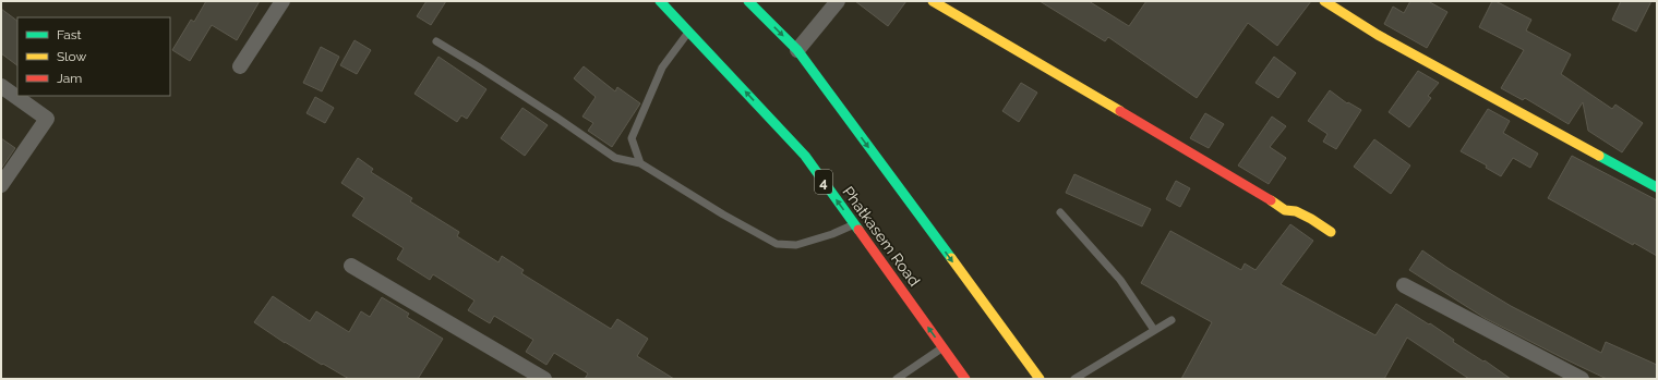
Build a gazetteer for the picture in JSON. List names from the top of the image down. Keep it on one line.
{"streets":{"main road":["4","Phatkasem Road"]},"legend":["Fast","Slow","Jam"]}
